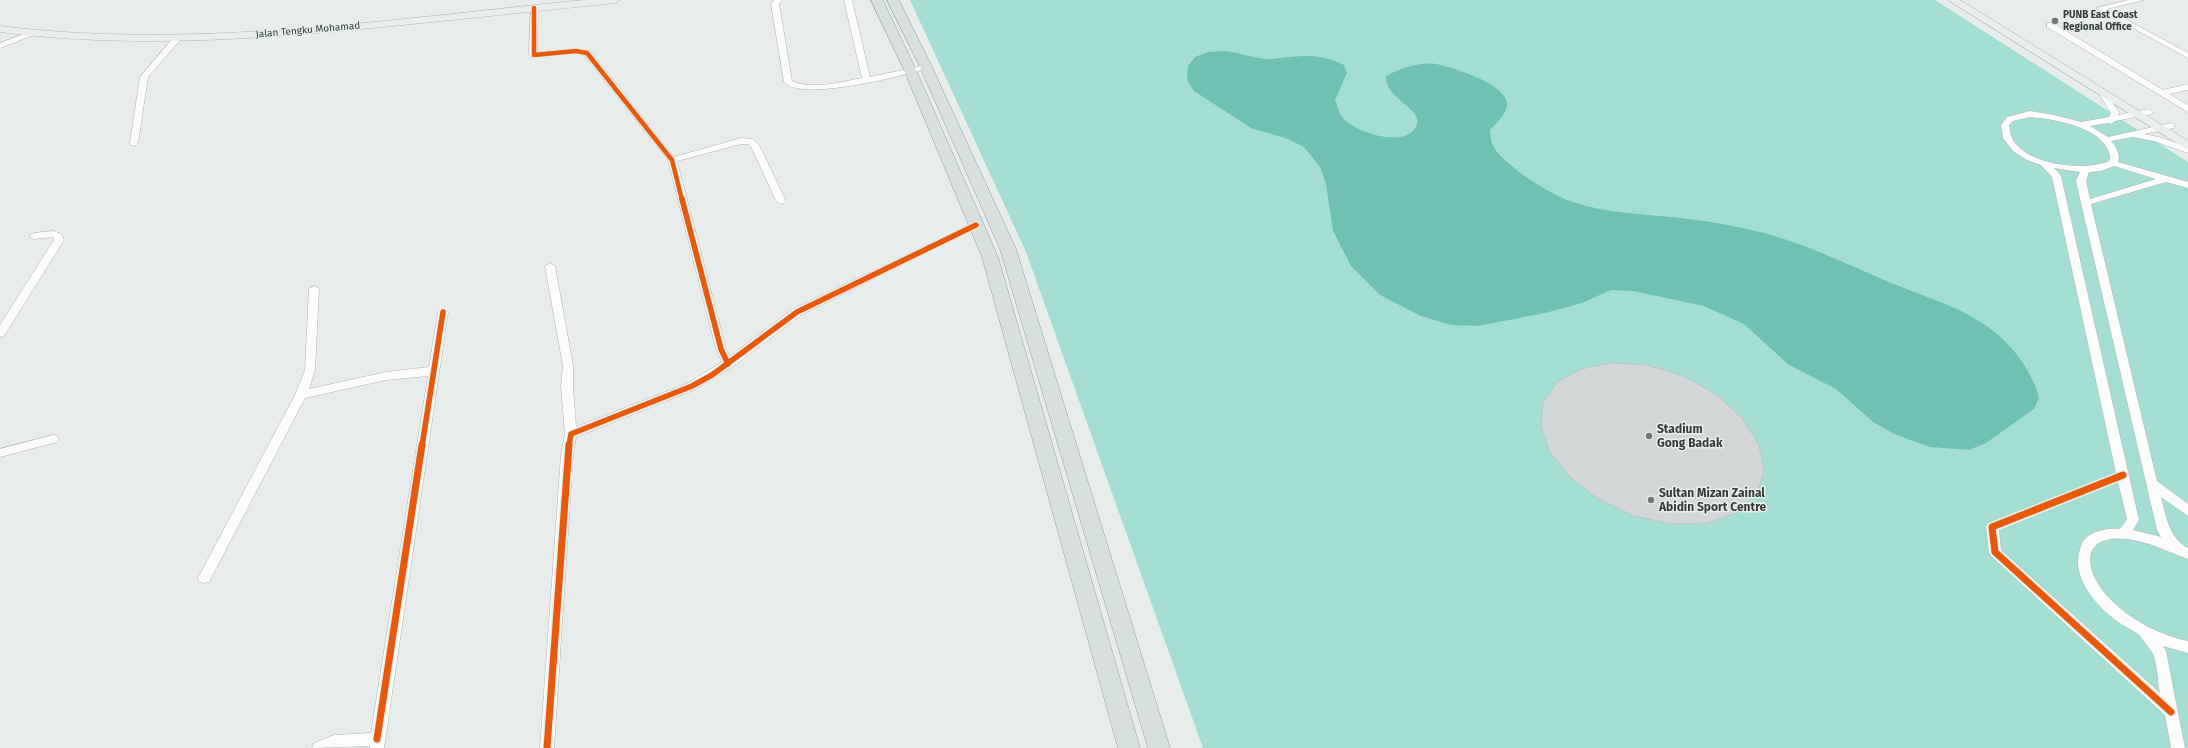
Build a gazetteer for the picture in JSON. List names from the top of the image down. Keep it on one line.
{"streets":{"main road":["Jalan Tengku Mohamad"]},"places":["PUNB East Coast Regional Office","Stadium Gong Badak","Sultan Mizan Zainal Abidin Sport Centre"]}
